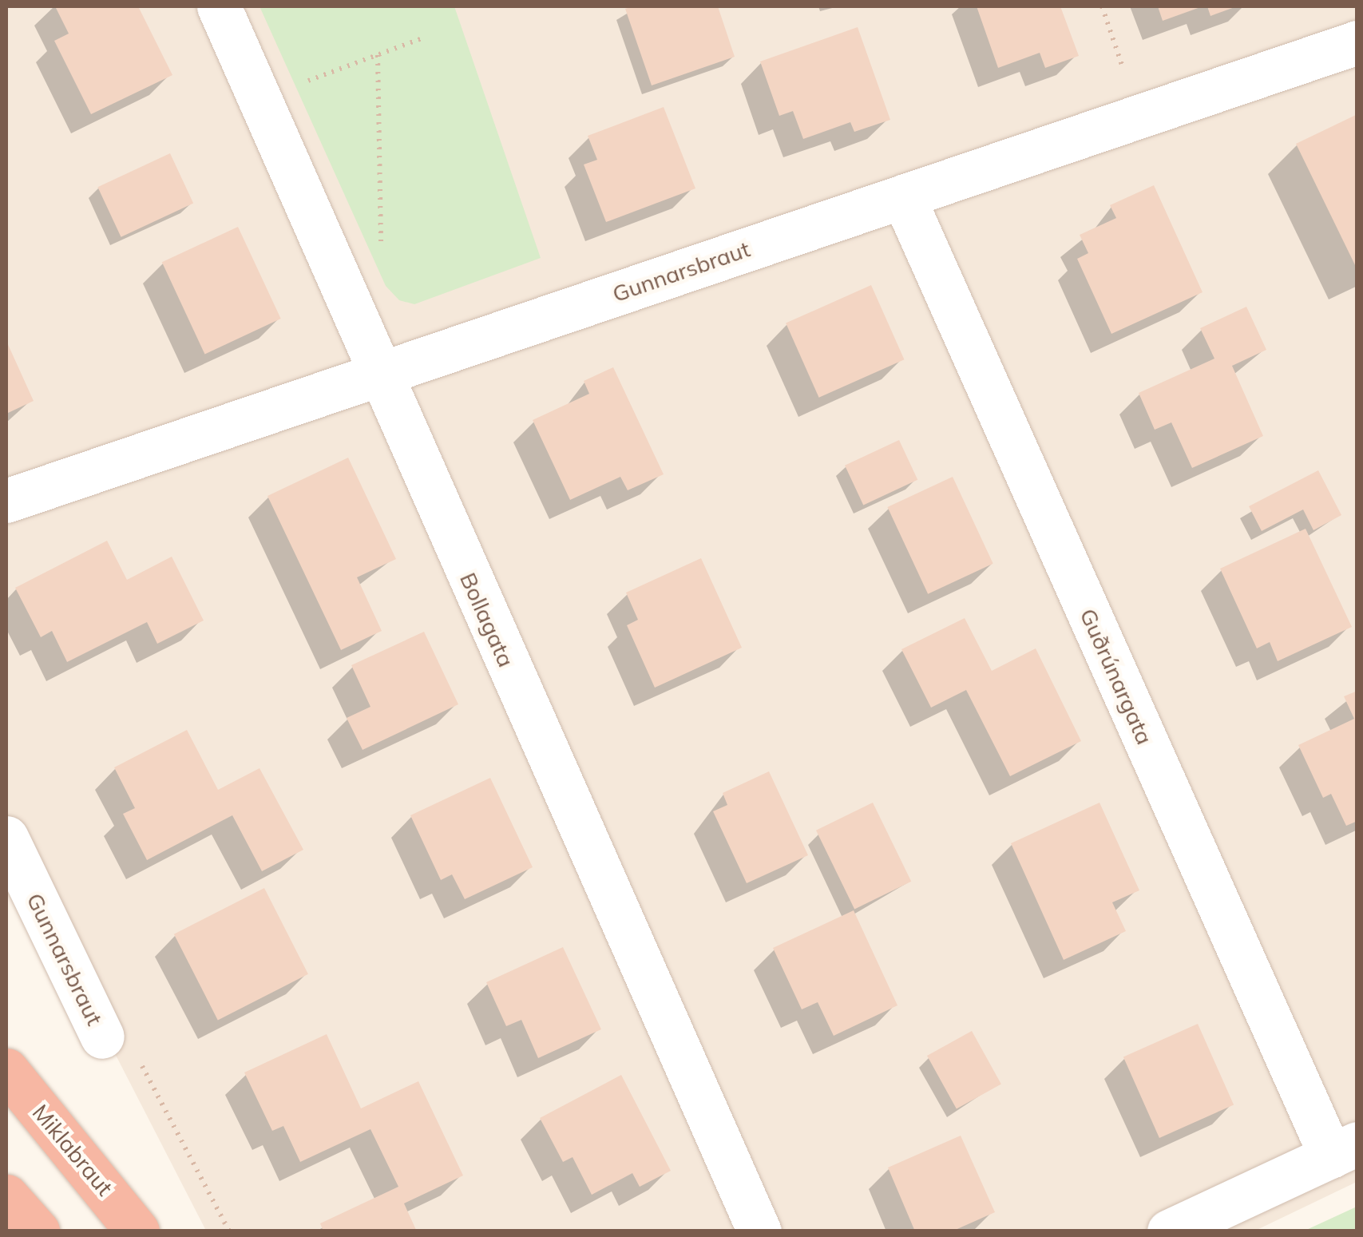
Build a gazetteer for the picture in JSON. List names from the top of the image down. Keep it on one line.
{"streets":{"highway":["Miklabraut"],"street":["Gunnarsbraut","Bollagata","Guðrúnargata"]},"crossings":[["Gunnarsbraut","Bollagata"],["Gunnarsbraut","Guðrúnargata"]]}
